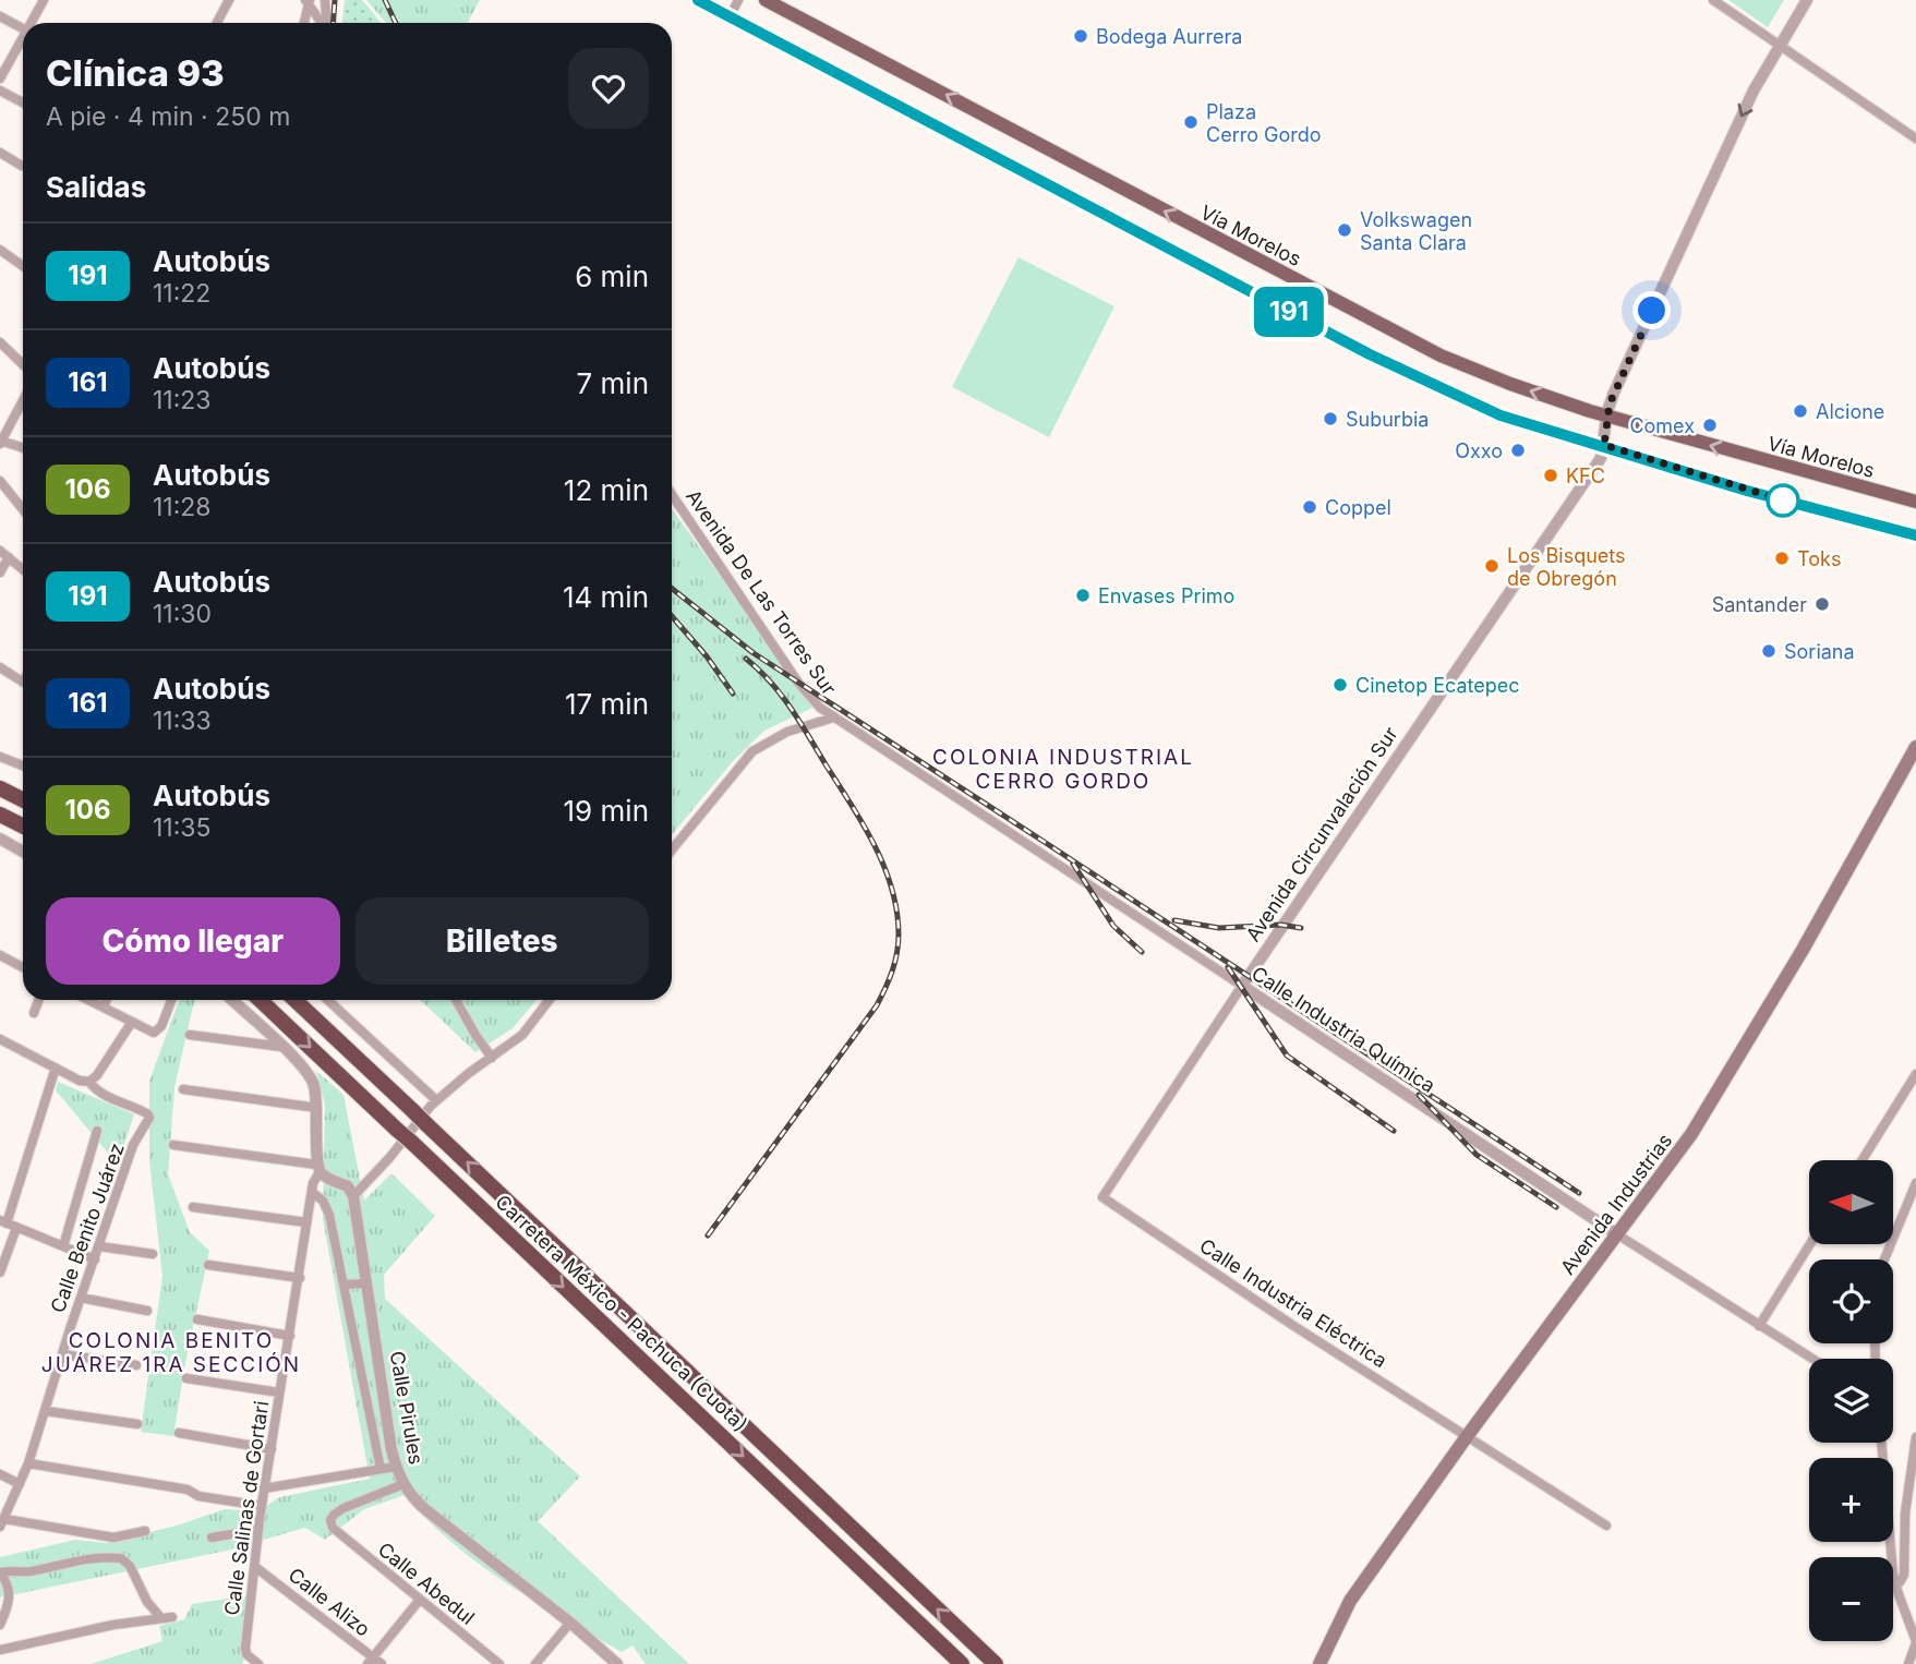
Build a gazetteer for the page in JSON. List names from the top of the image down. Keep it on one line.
{"streets":{"highway":["Carretera México - Pachuca (Cuota)"],"main road":["Vía Morelos","Avenida Industrias"],"street":["Avenida De Las Torres Sur","Avenida Circunvalación Sur","Calle Industria Química","Calle Benito Juárez","Calle Industria Eléctrica","Calle Pirules","Calle Salinas de Gortari","Calle Abedul","Calle Alizo"]},"crossings":[["Vía Morelos","Avenida Circunvalación Sur"],["Avenida De Las Torres Sur","Calle Industria Química"],["Avenida Circunvalación Sur","Calle Industria Química"],["Avenida Circunvalación Sur","Calle Industria Eléctrica"],["Calle Industria Química","Avenida Industrias"],["Avenida Industrias","Calle Industria Eléctrica"],["Calle Pirules","Calle Salinas de Gortari"],["Calle Pirules","Calle Abedul"],["Calle Salinas de Gortari","Calle Alizo"]],"districts":["COLONIA INDUSTRIAL CERRO GORDO","COLONIA BENITO JUÁREZ 1RA SECCIÓN"],"places":["Bodega Aurrera","Plaza Cerro Gordo","Volkswagen Santa Clara","Alcione","Suburbia","Comex","Oxxo","KFC","Coppel","Toks","Los Bisquets de Obregón","Envases Primo","Santander","Soriana","Cinetop Ecatepec"],"lines":["bus line 191"],"north":"left","page":{"on_map":"191","heading":[["Clínica 93","A pie · 4 min · 250 m"],"Salidas"],"list":[{"mark":"191","name":"Autobús","note":"11:22","value":"6 min"},{"mark":"161","name":"Autobús","note":"11:23","value":"7 min"},{"mark":"106","name":"Autobús","note":"11:28","value":"12 min"},{"mark":"191","name":"Autobús","note":"11:30","value":"14 min"},{"mark":"161","name":"Autobús","note":"11:33","value":"17 min"},{"mark":"106","name":"Autobús","note":"11:35","value":"19 min"}],"buttons":["Cómo llegar","Billetes"],"map_buttons":["+","−"]}}
